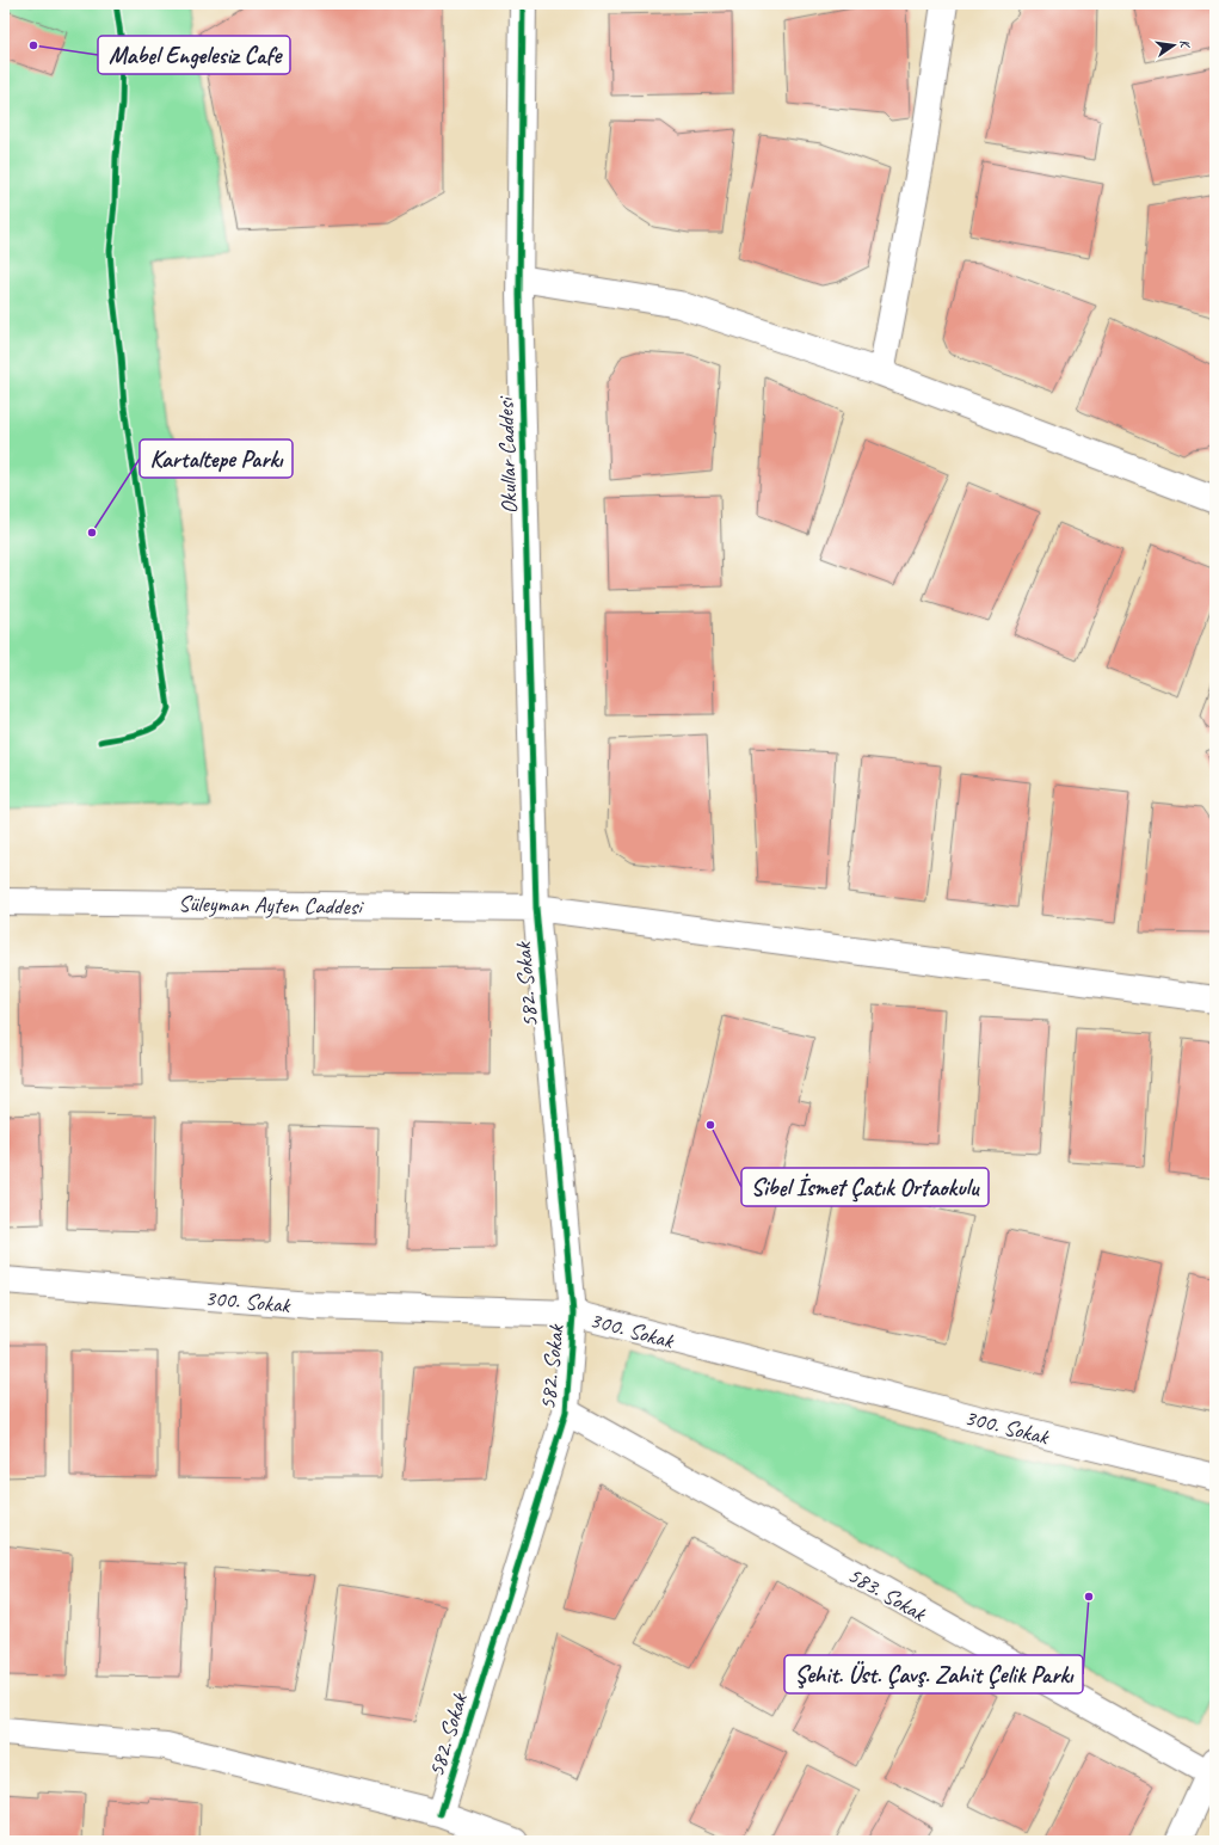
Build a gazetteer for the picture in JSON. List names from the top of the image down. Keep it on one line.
{"streets":{"street":["Okullar Caddesi","Süleyman Ayten Caddesi","582. Sokak","300. Sokak","583. Sokak"]},"crossings":[["Okullar Caddesi","Süleyman Ayten Caddesi"],["Okullar Caddesi","582. Sokak"],["Süleyman Ayten Caddesi","582. Sokak"],["582. Sokak","300. Sokak"],["582. Sokak","583. Sokak"]],"places":["Mabel Engelesiz Cafe","Kartaltepe Parkı","Sibel İsmet Çatık Ortaokulu","Şehit. Üst. Çavş. Zahit Çelik Parkı"],"north":"right"}
